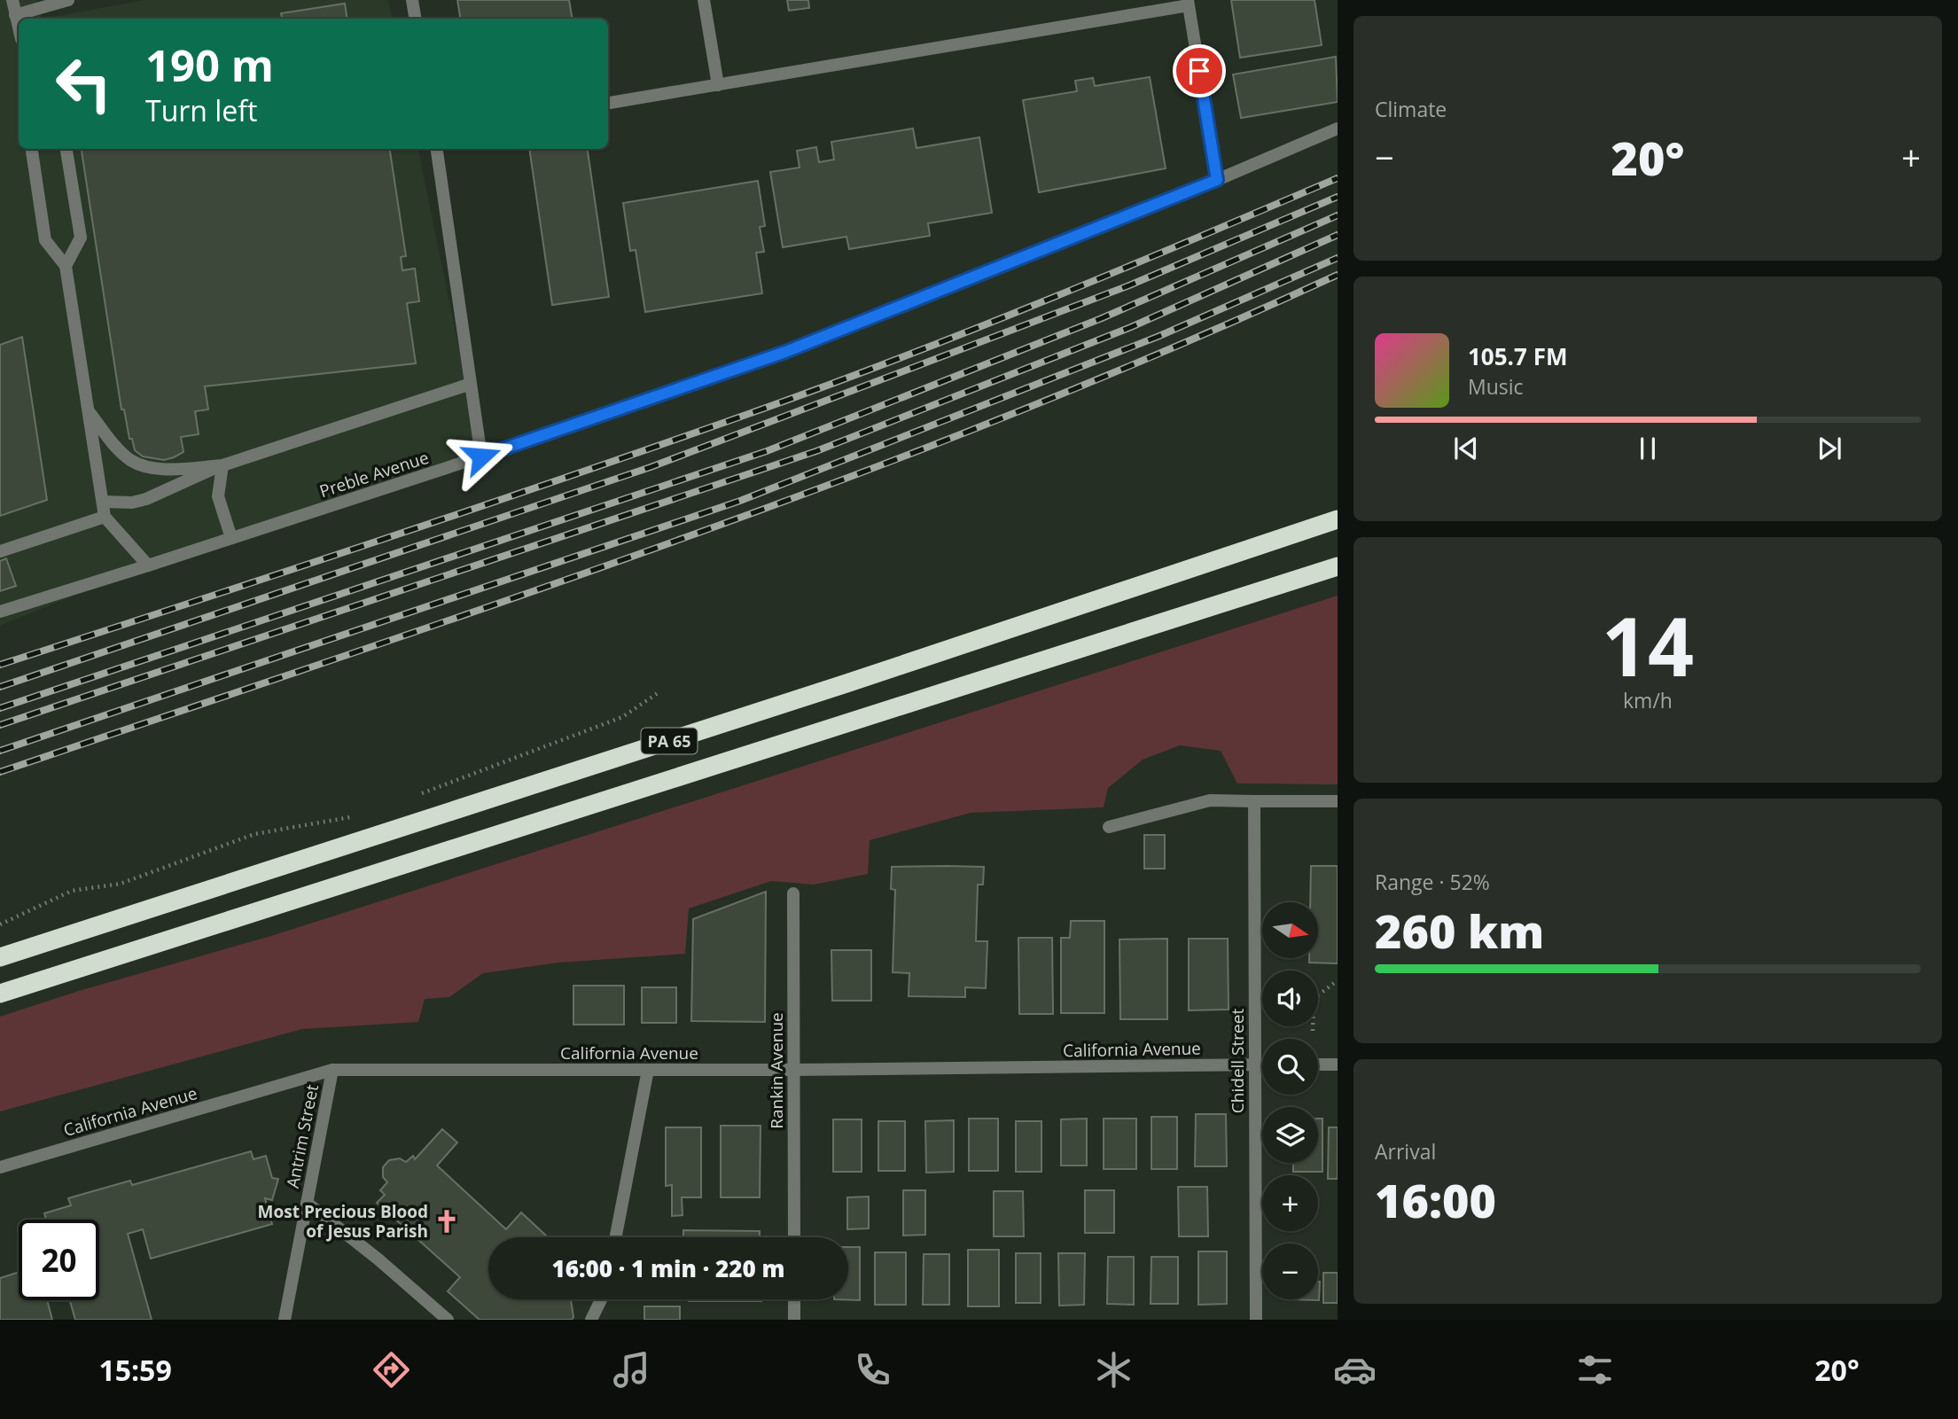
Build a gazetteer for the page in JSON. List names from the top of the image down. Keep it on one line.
{"streets":{"highway":["PA 65"],"street":["Preble Avenue","California Avenue","Chidell Street","Rankin Avenue","Antrim Street"]},"crossings":[["California Avenue","Chidell Street"],["California Avenue","Rankin Avenue"],["California Avenue","Antrim Street"]],"places":{"church":["Most Precious Blood of Jesus Parish"]},"north":"right","page":{"tile":["Climate",["14","km/h"],["Range · 52%","260 km"],["Arrival","16:00"]],"turn":["190 m","Turn left"],"heat":["−","20°","+"],"song":["105.7 FM","Music"],"map_buttons":["+","−"],"limit":"20","trip":"16:00 · 1 min · 220 m","tabs":["15:59","20°"]}}
